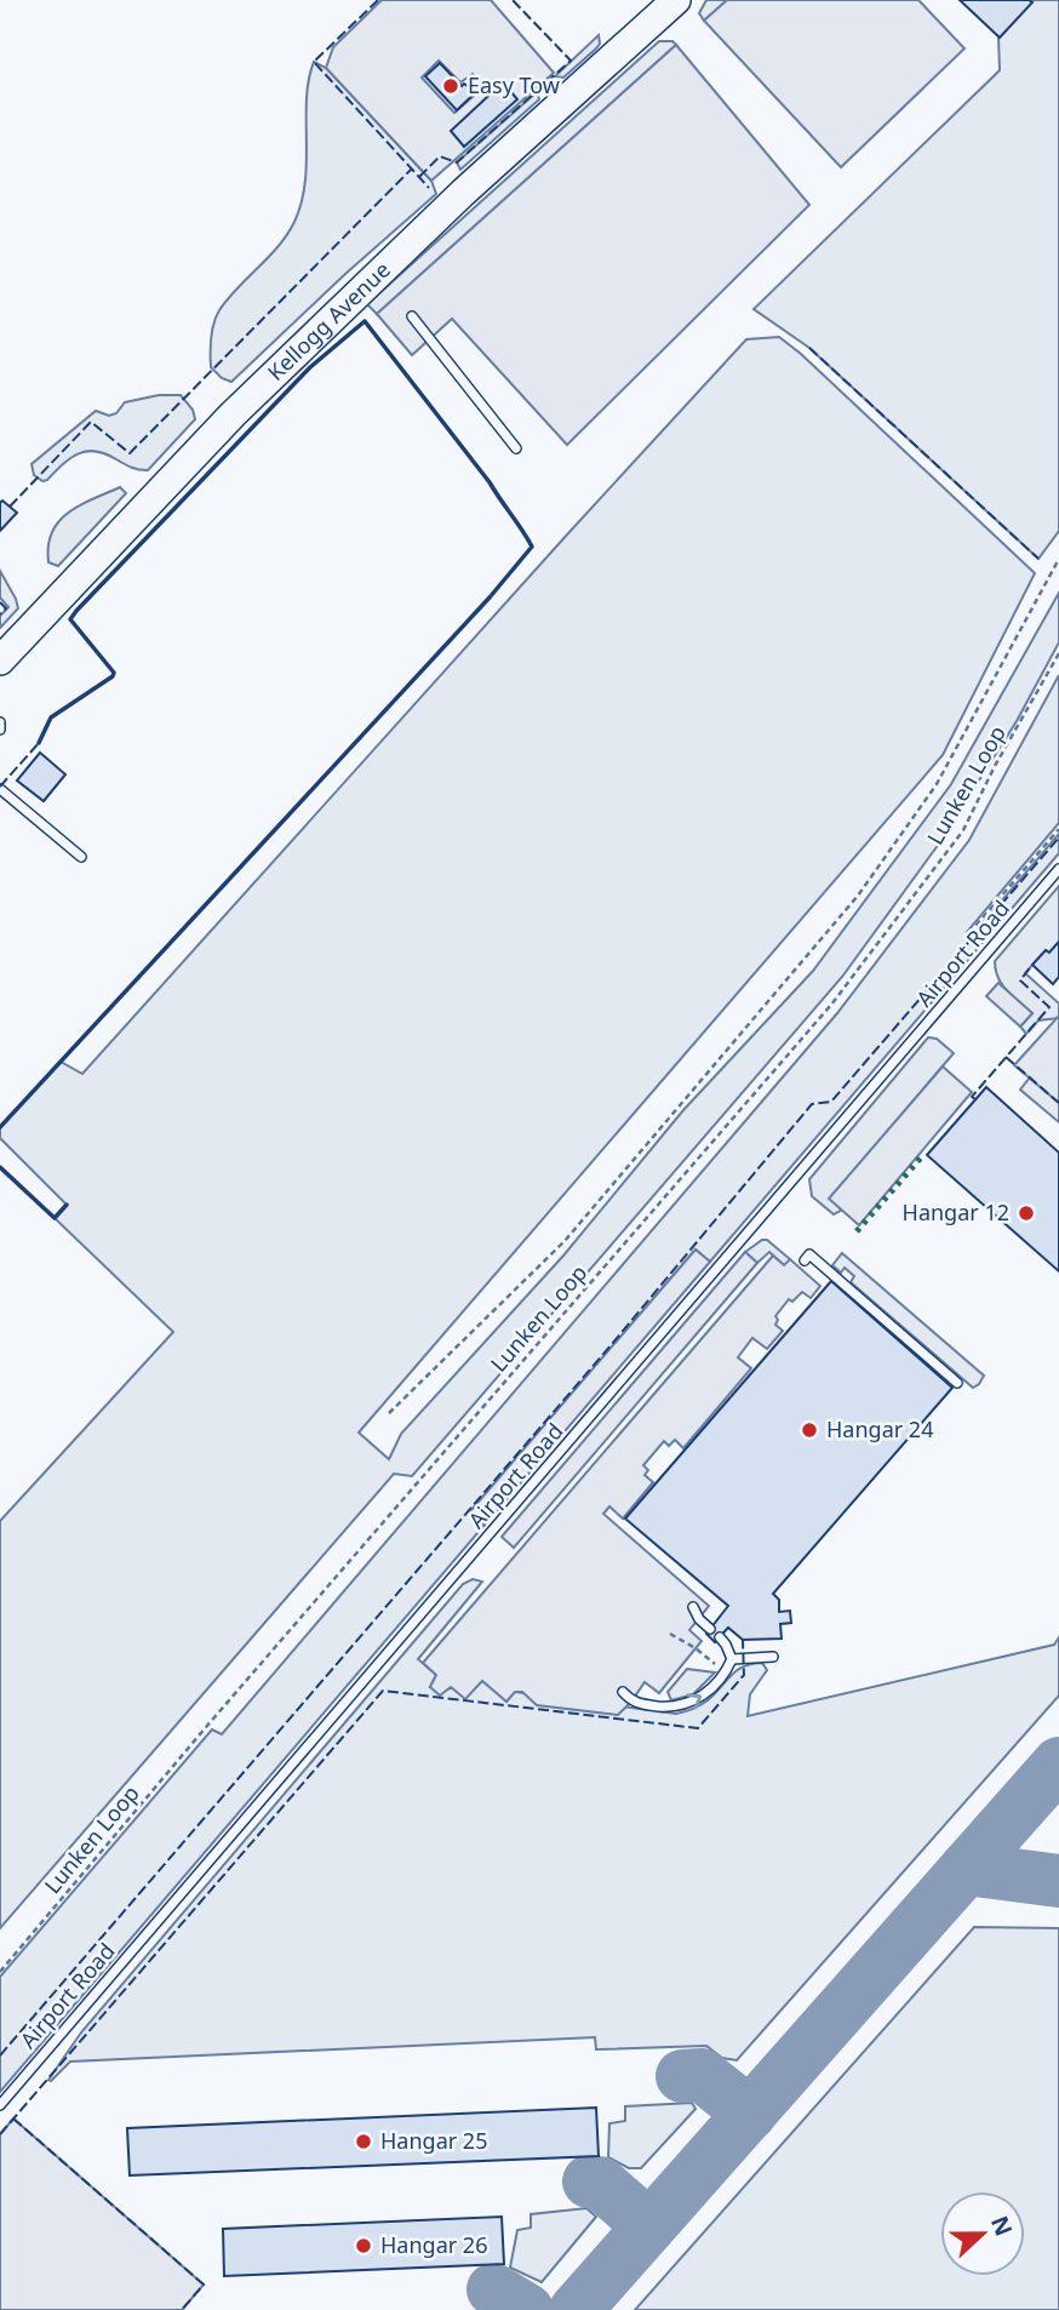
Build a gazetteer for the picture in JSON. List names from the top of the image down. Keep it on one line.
{"streets":{"main road":["Kellogg Avenue"],"lane":["Airport Road"],"path":["Lunken Loop"]},"places":["Easy Tow","Hangar 12","Hangar 24","Hangar 25","Hangar 26"],"north":"right"}
